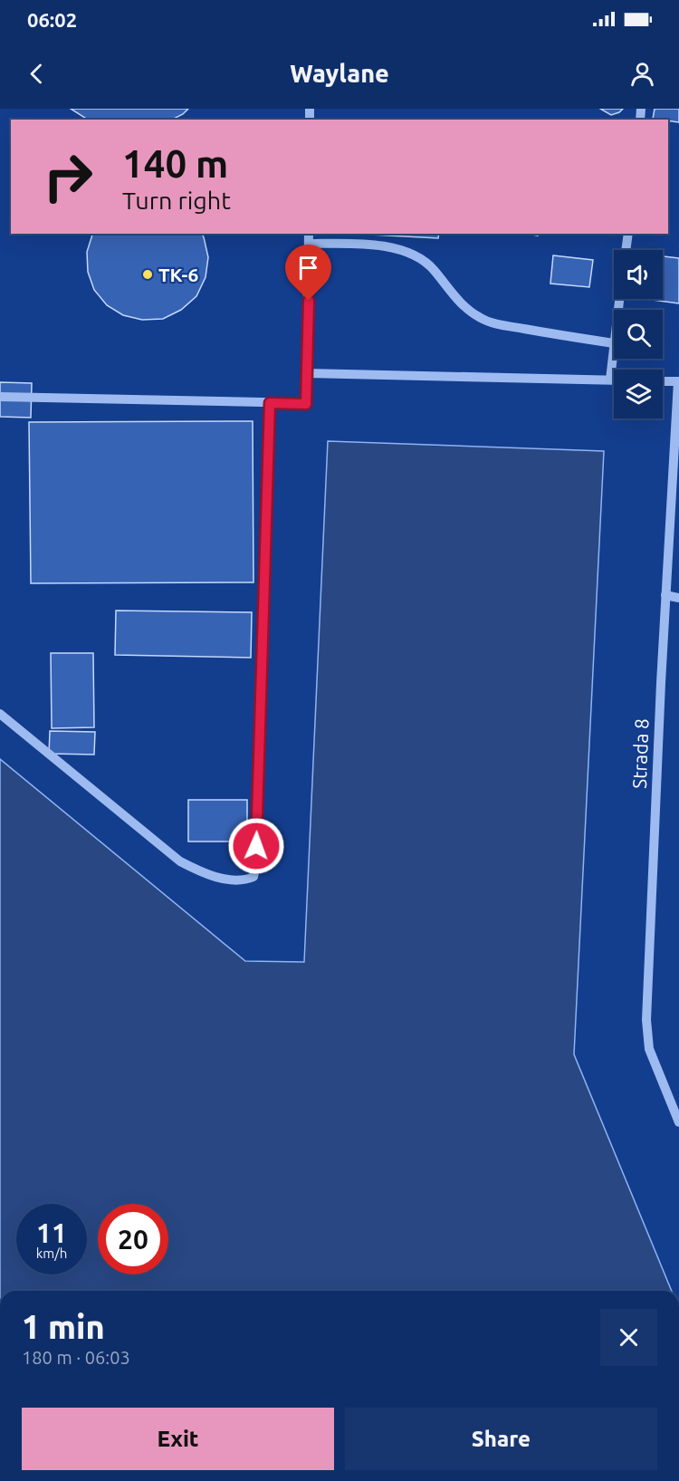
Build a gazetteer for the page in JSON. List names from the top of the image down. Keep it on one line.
{"streets":{"lane":["Strada 8"]},"places":["TK-6"],"page":{"status":"06:02","header":"Waylane","turn":["140 m","Turn right"],"speed":"11 km/h","limit":"20","heading":["1 min","180 m · 06:03"],"buttons":["Exit","Share"]}}
